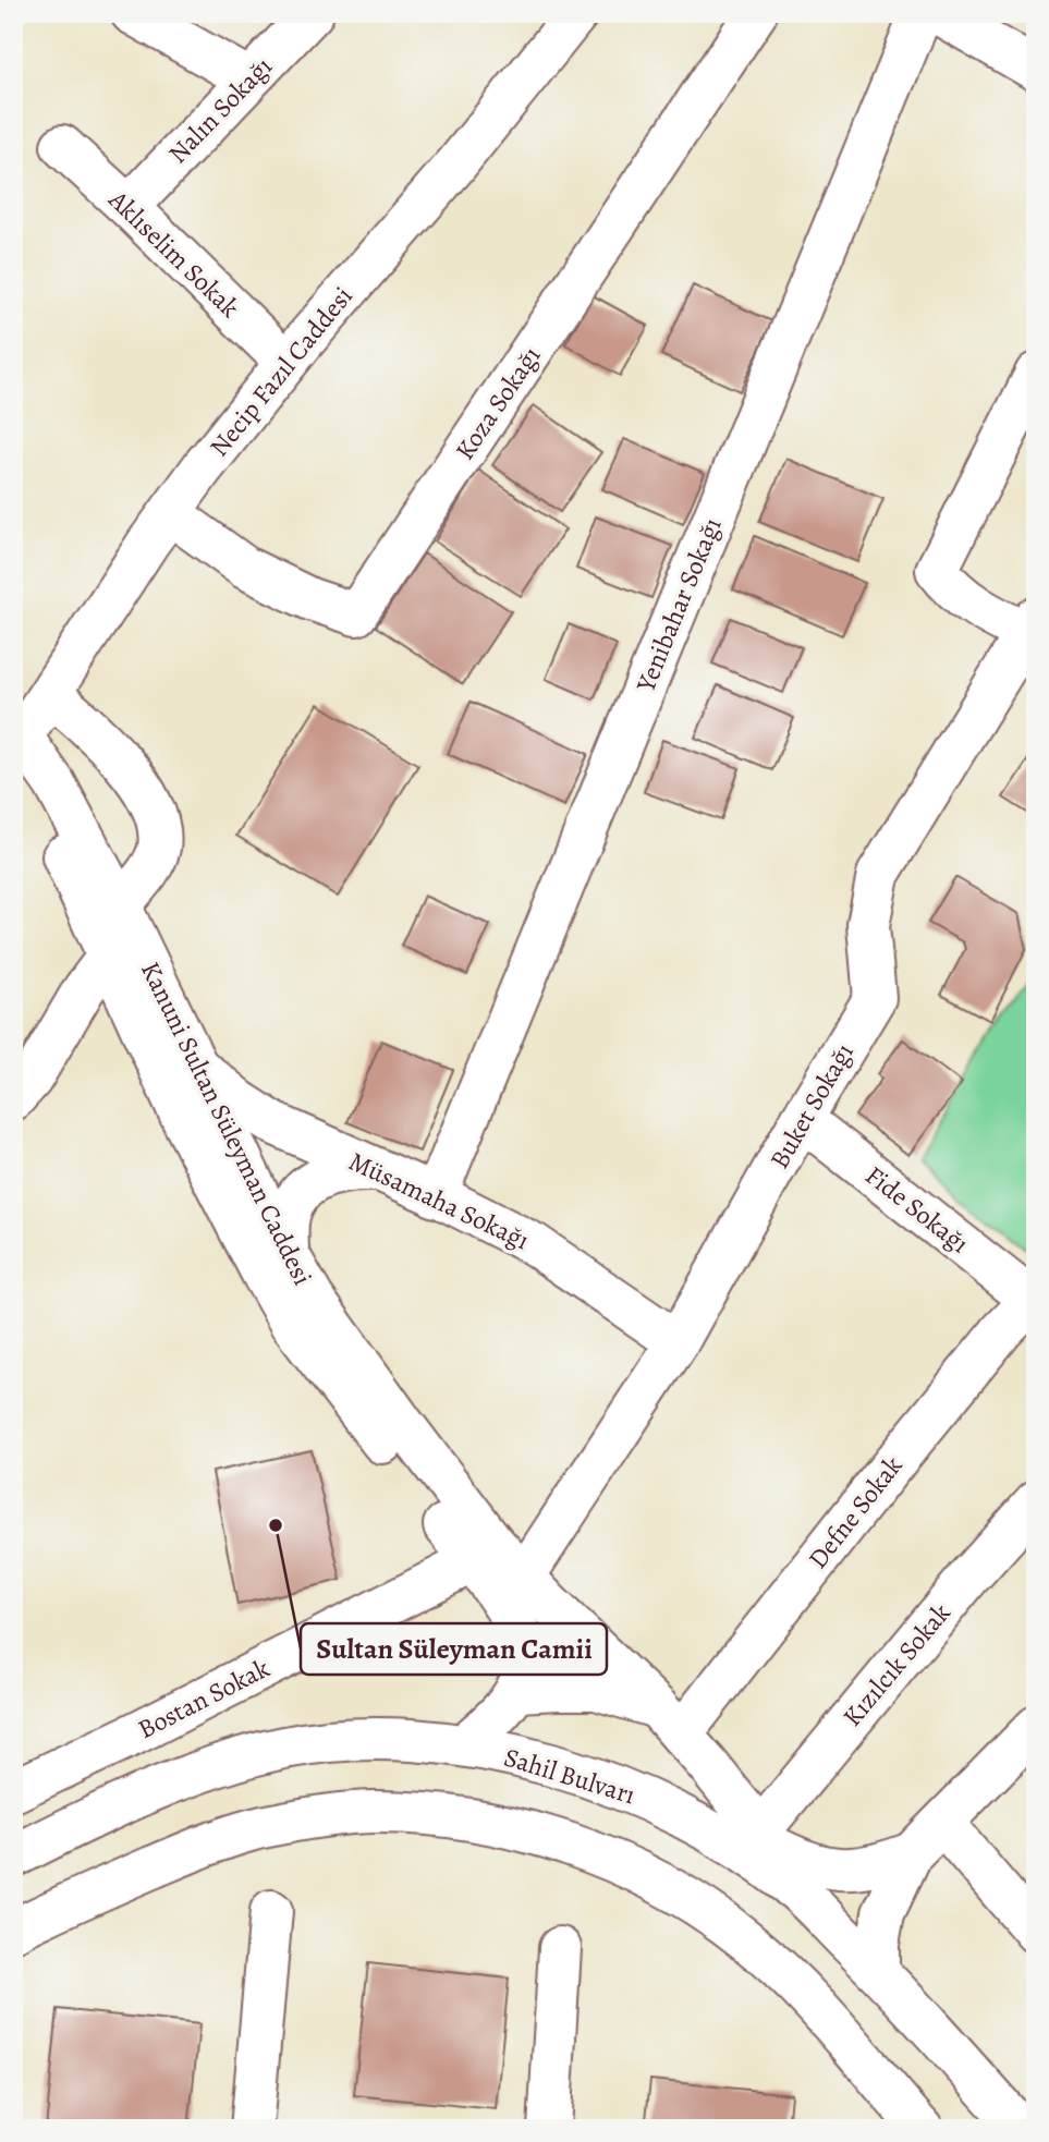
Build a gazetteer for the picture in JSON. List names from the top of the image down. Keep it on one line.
{"streets":{"main road":["Nalın Sokağı","Aklıselim Sokak","Necip Fazıl Caddesi","Koza Sokağı","Yenibahar Sokağı","Buket Sokağı","Kanuni Sultan Süleyman Caddesi","Müsamaha Sokağı","Fide Sokağı","Defne Sokak","Kızılcık Sokak","Bostan Sokak","Sahil Bulvarı"]},"crossings":[["Nalın Sokağı","Aklıselim Sokak"],["Aklıselim Sokak","Necip Fazıl Caddesi"],["Necip Fazıl Caddesi","Koza Sokağı"],["Necip Fazıl Caddesi","Kanuni Sultan Süleyman Caddesi"],["Yenibahar Sokağı","Müsamaha Sokağı"],["Buket Sokağı","Kanuni Sultan Süleyman Caddesi"],["Buket Sokağı","Müsamaha Sokağı"],["Buket Sokağı","Fide Sokağı"],["Kanuni Sultan Süleyman Caddesi","Müsamaha Sokağı"],["Kanuni Sultan Süleyman Caddesi","Defne Sokak"],["Kanuni Sultan Süleyman Caddesi","Kızılcık Sokak"],["Kanuni Sultan Süleyman Caddesi","Bostan Sokak"],["Kanuni Sultan Süleyman Caddesi","Sahil Bulvarı"],["Fide Sokağı","Defne Sokak"]],"places":["Sultan Süleyman Camii"]}
